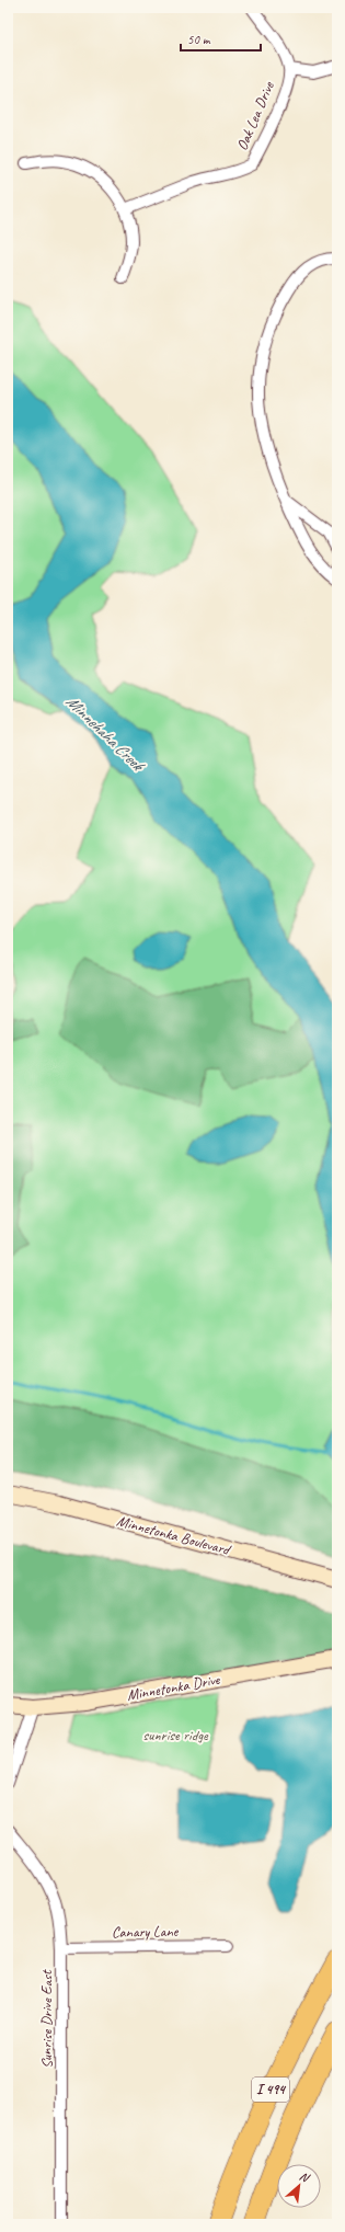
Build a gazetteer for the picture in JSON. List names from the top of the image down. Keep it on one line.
{"streets":{"highway":["I 494"],"main road":["Minnetonka Boulevard","Minnetonka Drive"],"street":["Oak Lea Drive","Canary Lane","Sunrise Drive East"]},"crossings":[["Canary Lane","Sunrise Drive East"]],"water":["Minnehaha Creek"],"parks":["sunrise ridge"],"scale_bar":"50 m","north":"top right"}
